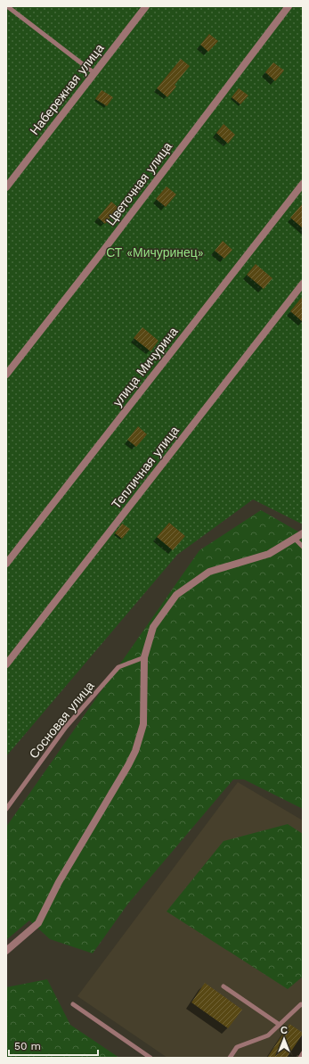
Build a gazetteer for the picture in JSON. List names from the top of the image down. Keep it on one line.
{"streets":{"street":["Набережная улица","Цветочная улица","улица Мичурина","Тепличная улица"],"lane":["Сосновая улица"]},"parks":["СТ «Мичуринец»"],"scale_bar":"50 m","north":"top"}
